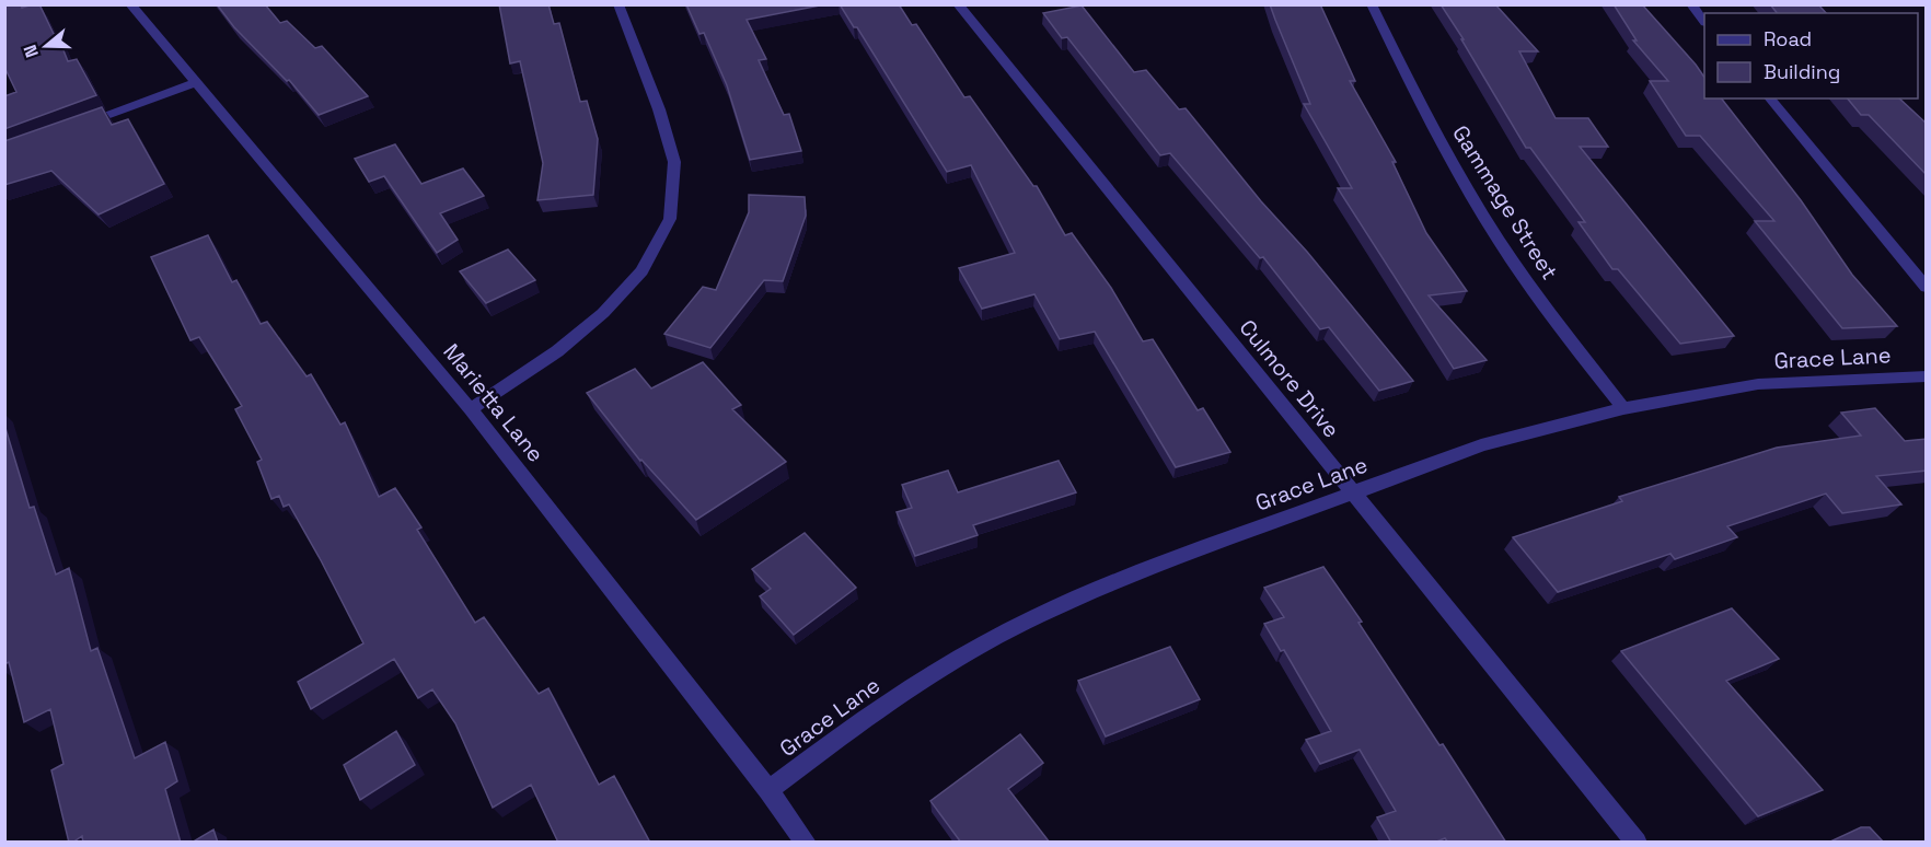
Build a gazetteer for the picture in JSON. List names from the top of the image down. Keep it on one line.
{"streets":{"street":["Gammage Street","Grace Lane","Culmore Drive","Marietta Lane"]},"crossings":[["Gammage Street","Grace Lane"],["Grace Lane","Culmore Drive"],["Grace Lane","Marietta Lane"]],"legend":["Road","Building"],"north":"left"}
